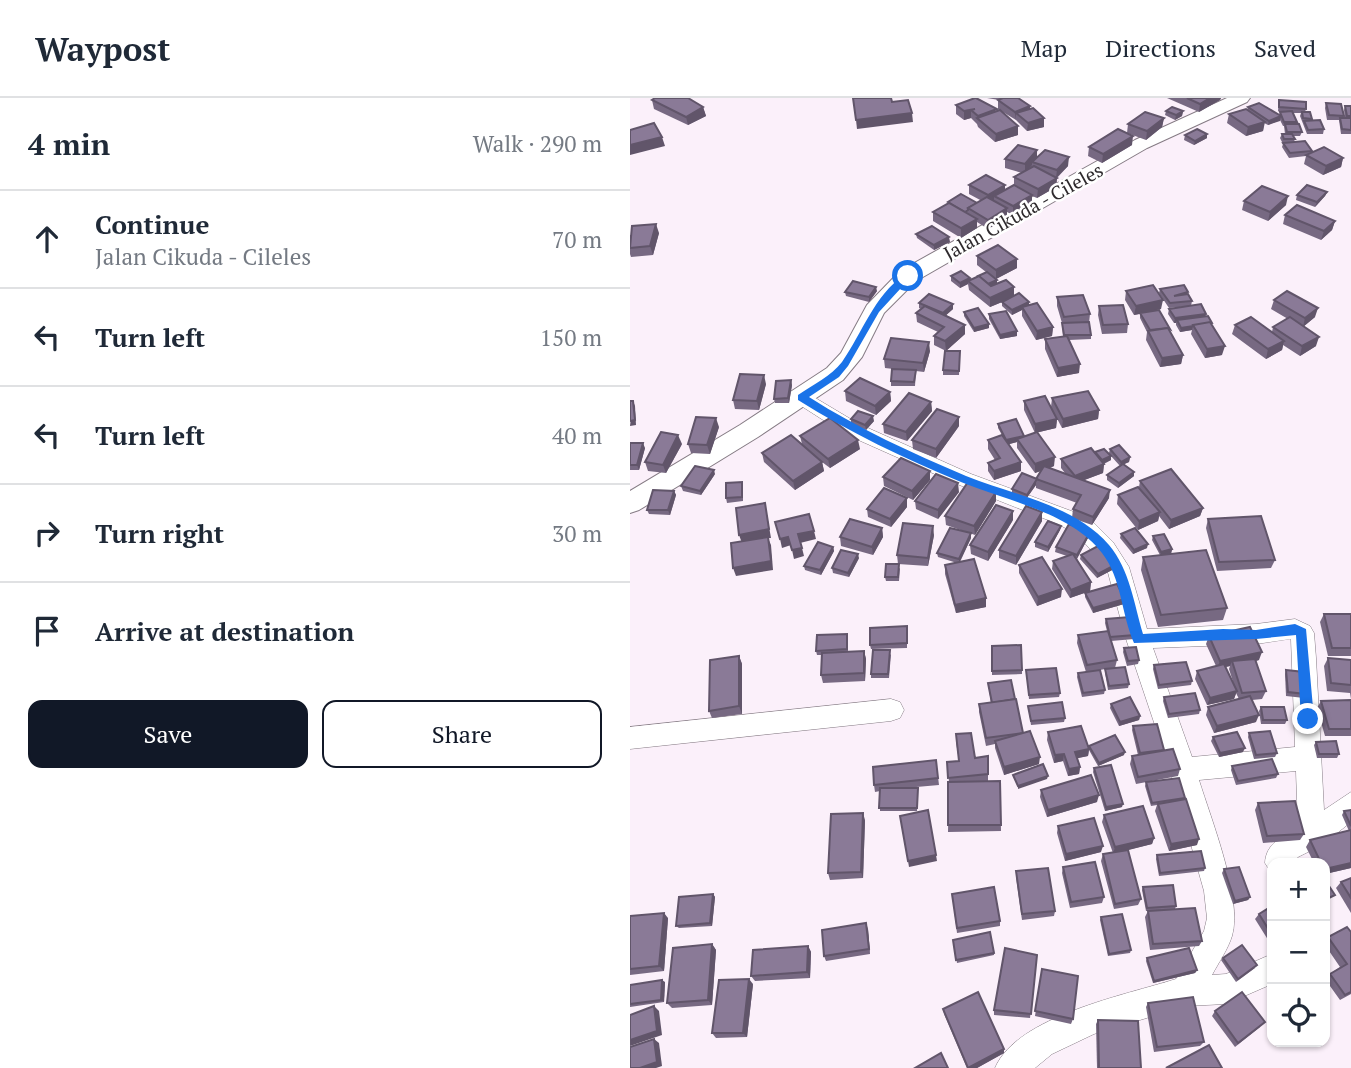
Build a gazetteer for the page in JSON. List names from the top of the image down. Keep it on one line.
{"streets":{"street":["Jalan Cikuda - Cileles"]},"page":{"header":"Waypost","nav":["Map","Directions","Saved"],"heading":["4 min","Walk · 290 m"],"list":[["Continue","Jalan Cikuda - Cileles","70 m"],["Turn left","150 m"],["Turn left","40 m"],["Turn right","30 m"],"Arrive at destination"],"buttons":["Save","Share"],"map_buttons":["+","−"]}}
